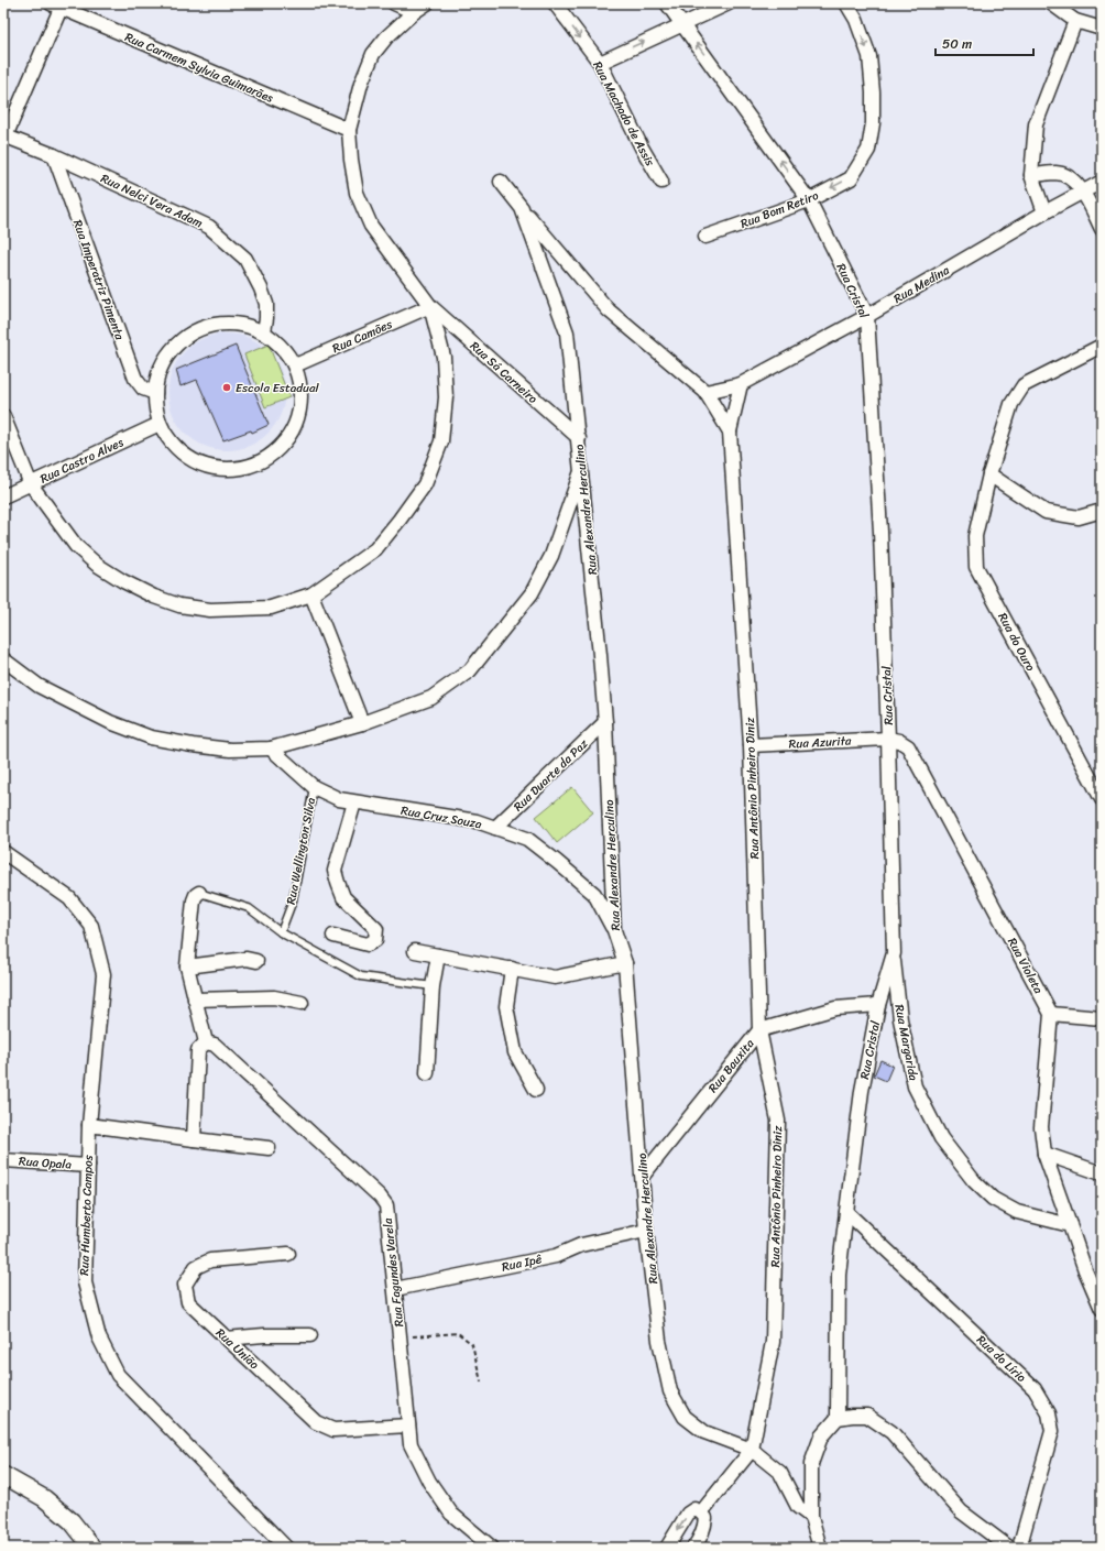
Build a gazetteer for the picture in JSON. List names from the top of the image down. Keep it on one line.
{"streets":{"street":["Rua Carmem Sylvia Guimarães","Rua Machado de Assis","Rua Nelci Vera Adam","Rua Bom Retiro","Rua Imperatriz Pimenta","Rua Medina","Rua Cristal","Rua Camões","Rua Sá Carneiro","Rua Castro Alves","Rua Alexandre Herculino","Rua do Ouro","Rua Azurita","Rua Duarte da Paz","Rua Antônio Pinheiro Diniz","Rua Cruz Souza","Rua Violeta","Rua Margarida","Rua Bauxita","Rua Opala","Rua Humberto Campos","Rua Ipê","Rua Fagundes Varela","Rua União","Rua do Lírio"],"lane":["Rua Wellington Silva"]},"crossings":[["Rua Nelci Vera Adam","Rua Imperatriz Pimenta"],["Rua Nelci Vera Adam","Rua Camões"],["Rua Nelci Vera Adam","Rua Castro Alves"],["Rua Bom Retiro","Rua Cristal"],["Rua Imperatriz Pimenta","Rua Camões"],["Rua Imperatriz Pimenta","Rua Castro Alves"],["Rua Medina","Rua Cristal"],["Rua Medina","Rua Antônio Pinheiro Diniz"],["Rua Cristal","Rua Azurita"],["Rua Cristal","Rua Violeta"],["Rua Cristal","Rua Margarida"],["Rua Cristal","Rua Bauxita"],["Rua Cristal","Rua do Lírio"],["Rua Camões","Rua Sá Carneiro"],["Rua Camões","Rua Castro Alves"],["Rua Sá Carneiro","Rua Alexandre Herculino"],["Rua Alexandre Herculino","Rua Duarte da Paz"],["Rua Alexandre Herculino","Rua Antônio Pinheiro Diniz"],["Rua Alexandre Herculino","Rua Cruz Souza"],["Rua Alexandre Herculino","Rua Bauxita"],["Rua Alexandre Herculino","Rua Ipê"],["Rua Azurita","Rua Antônio Pinheiro Diniz"],["Rua Azurita","Rua Violeta"],["Rua Duarte da Paz","Rua Cruz Souza"],["Rua Antônio Pinheiro Diniz","Rua Bauxita"],["Rua Cruz Souza","Rua Wellington Silva"],["Rua Opala","Rua Humberto Campos"],["Rua Ipê","Rua Fagundes Varela"],["Rua Fagundes Varela","Rua União"]],"one_way":["Rua Machado de Assis","Rua Bom Retiro"],"places":["Escola Estadual"],"scale_bar":"50 m"}
